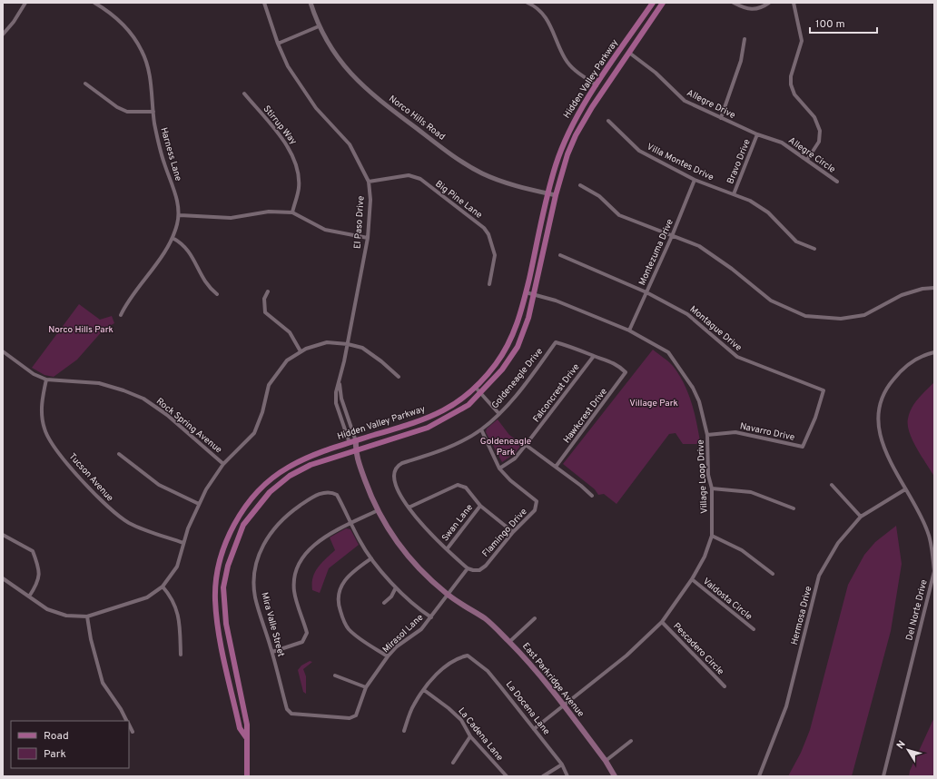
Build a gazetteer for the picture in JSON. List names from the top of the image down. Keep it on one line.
{"streets":{"main road":["Hidden Valley Parkway","East Parkridge Avenue"],"street":["Allegre Drive","Norco Hills Road","Stirrup Way","Harness Lane","Allegre Circle","Bravo Drive","Villa Montes Drive","Big Pine Lane","El Paso Drive","Montezuma Drive","Montague Drive","Goldeneagle Drive","Falconcrest Drive","Hawkcrest Drive","Rock Spring Avenue","Navarro Drive","Village Loop Drive","Tucson Avenue","Swan Lane","Flamingo Drive","Valdosta Circle","Del Norte Drive","Hermosa Drive","Mira Valle Street","Mirasol Lane","Pescadero Circle","La Docena Lane","La Cadena Lane"]},"crossings":[["Hidden Valley Parkway","Allegre Drive"],["Hidden Valley Parkway","Norco Hills Road"],["Hidden Valley Parkway","El Paso Drive"],["Hidden Valley Parkway","Village Loop Drive"],["Hidden Valley Parkway","East Parkridge Avenue"],["Allegre Drive","Allegre Circle"],["Allegre Drive","Bravo Drive"],["Allegre Circle","Bravo Drive"],["Bravo Drive","Villa Montes Drive"],["Villa Montes Drive","Montezuma Drive"],["Big Pine Lane","El Paso Drive"],["El Paso Drive","East Parkridge Avenue"],["Montezuma Drive","Montague Drive"],["Montezuma Drive","Village Loop Drive"],["Montague Drive","Navarro Drive"],["Goldeneagle Drive","Falconcrest Drive"],["Goldeneagle Drive","Hawkcrest Drive"],["Falconcrest Drive","Hawkcrest Drive"],["Falconcrest Drive","Flamingo Drive"],["Rock Spring Avenue","Tucson Avenue"],["Navarro Drive","Village Loop Drive"],["Village Loop Drive","Valdosta Circle"],["Village Loop Drive","Pescadero Circle"],["Village Loop Drive","East Parkridge Avenue"],["Village Loop Drive","La Docena Lane"],["Flamingo Drive","Mirasol Lane"],["Del Norte Drive","Hermosa Drive"],["Mira Valle Street","Mirasol Lane"],["Mirasol Lane","East Parkridge Avenue"],["La Docena Lane","La Cadena Lane"]],"parks":["Norco Hills Park","Village Park","Goldeneagle Park"],"legend":["Road","Park"],"scale_bar":"100 m","north":"top left"}
